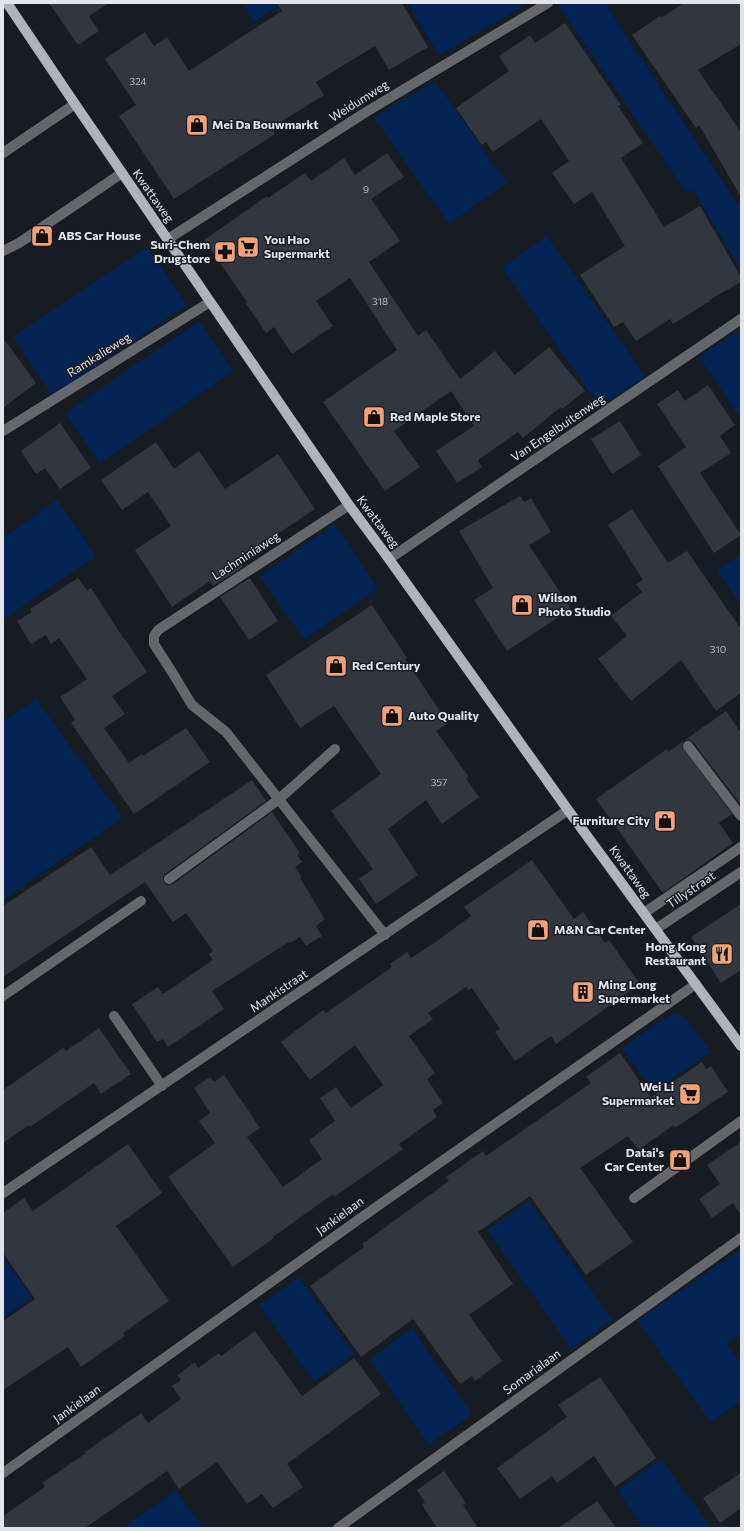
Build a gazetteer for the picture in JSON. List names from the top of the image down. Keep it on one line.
{"streets":{"main road":["Kwattaweg"],"street":["Weidumweg","Ramkalieweg","Van Engelbuitenweg","Lachminiaweg","Tillystraat","Mankistraat","Jankielaan","Somarialaan"]},"crossings":[["Weidumweg","Kwattaweg"],["Kwattaweg","Ramkalieweg"],["Kwattaweg","Van Engelbuitenweg"],["Kwattaweg","Lachminiaweg"],["Kwattaweg","Tillystraat"],["Kwattaweg","Mankistraat"],["Kwattaweg","Jankielaan"]],"places":{"shop":["Mei Da Bouwmarkt","ABS Car House","Red Maple Store","Wilson Photo Studio","Red Century","Auto Quality","Furniture City","M&N Car Center","Datai's Car Center"],"supermarket":["You Hao Supermarkt","Wei Li Supermarket"],"pharmacy":["Suri-Chem Drugstore"],"restaurant":["Hong Kong Restaurant"],"building":["Ming Long Supermarket"]},"house_numbers":["324","9","318","310","357"]}
